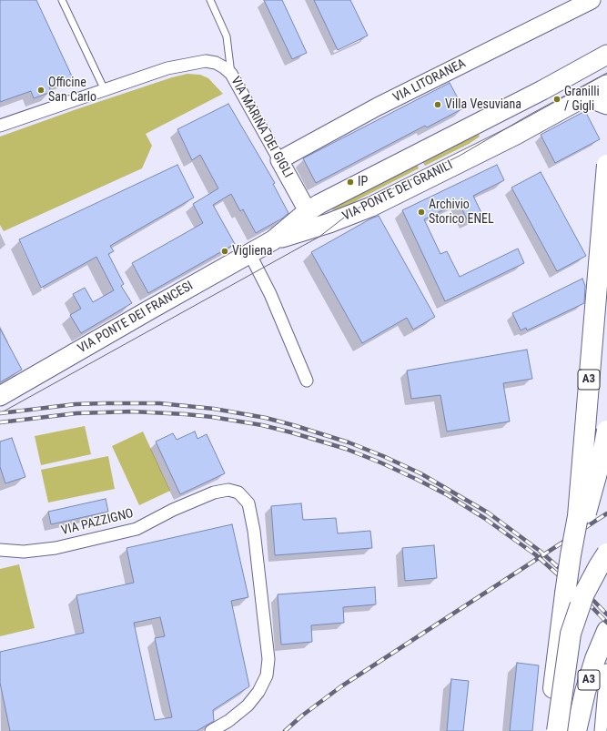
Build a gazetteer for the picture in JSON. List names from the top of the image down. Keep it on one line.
{"streets":{"highway":["A3"],"main road":["VIA LITORANEA","VIA MARINA DEI GIGLI","VIA PONTE DEI GRANILI","VIA PONTE DEI FRANCESI"],"street":["VIA PAZZIGNO"]},"crossings":[["VIA LITORANEA","VIA MARINA DEI GIGLI"],["VIA MARINA DEI GIGLI","VIA PONTE DEI GRANILI"],["VIA PONTE DEI GRANILI","VIA PONTE DEI FRANCESI"]],"places":["Officine San Carlo","Granilli / Gigli","Villa Vesuviana","IP","Archivio Storico ENEL","Vigliena"]}
